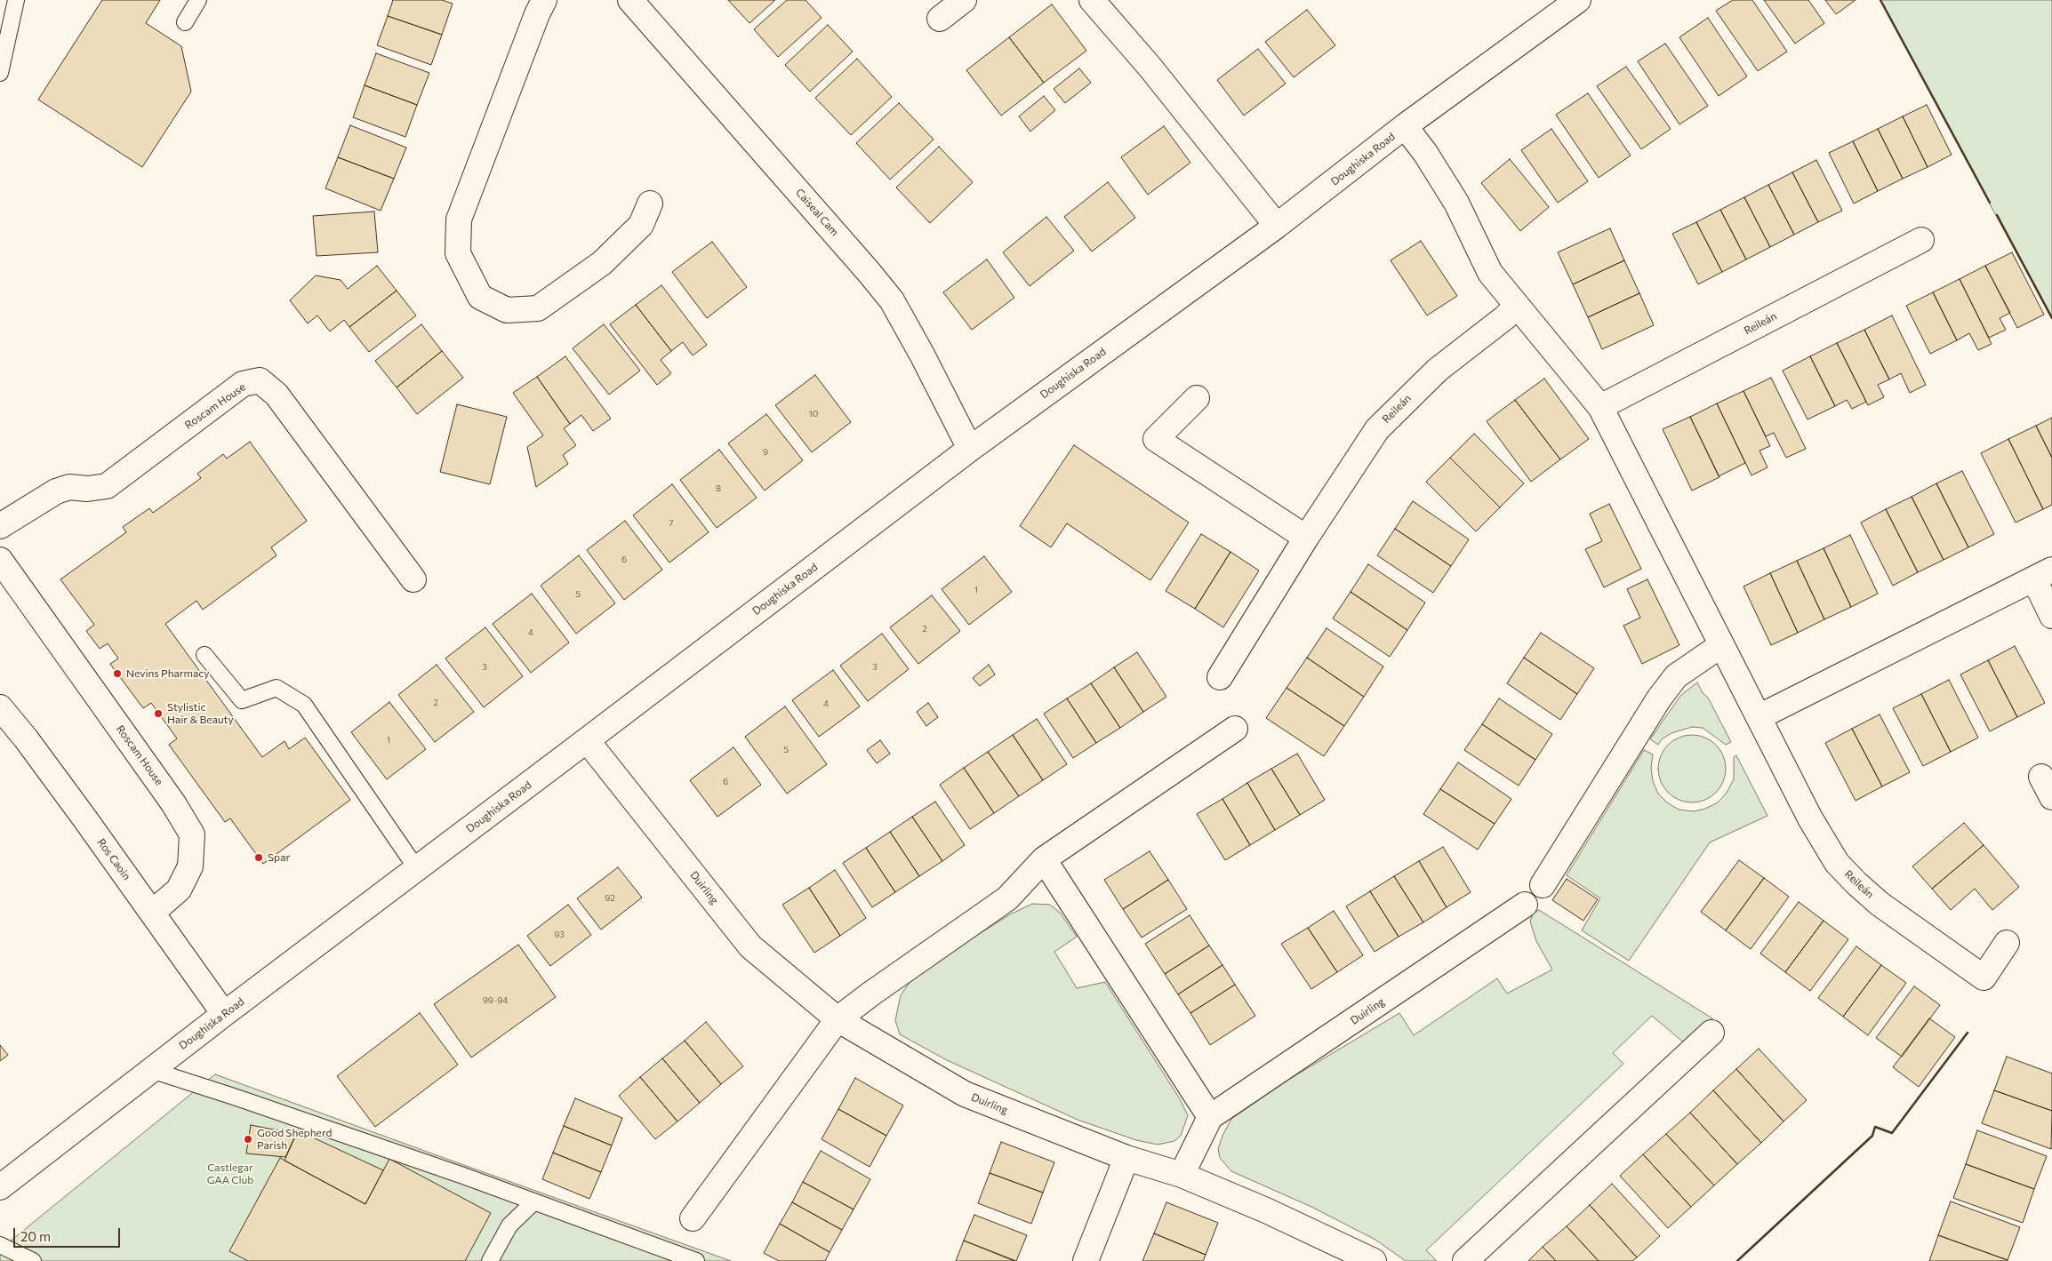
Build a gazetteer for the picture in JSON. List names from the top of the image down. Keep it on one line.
{"streets":{"street":["Doughiska Road","Caiseal Cam","Reileán","Roscam House","Ros Caoin","Duirling"]},"crossings":[["Doughiska Road","Caiseal Cam"],["Doughiska Road","Reileán"],["Doughiska Road","Ros Caoin"],["Doughiska Road","Duirling"],["Roscam House","Ros Caoin"]],"parks":["Castlegar GAA Club"],"places":["Nevins Pharmacy","Stylistic Hair & Beauty","Spar","Good Shepherd Parish"],"house_numbers":["10","9","8","7","6","1","5","2","4","3","3","2","4","1","5","6","92","93","99-94"],"scale_bar":"20 m"}
